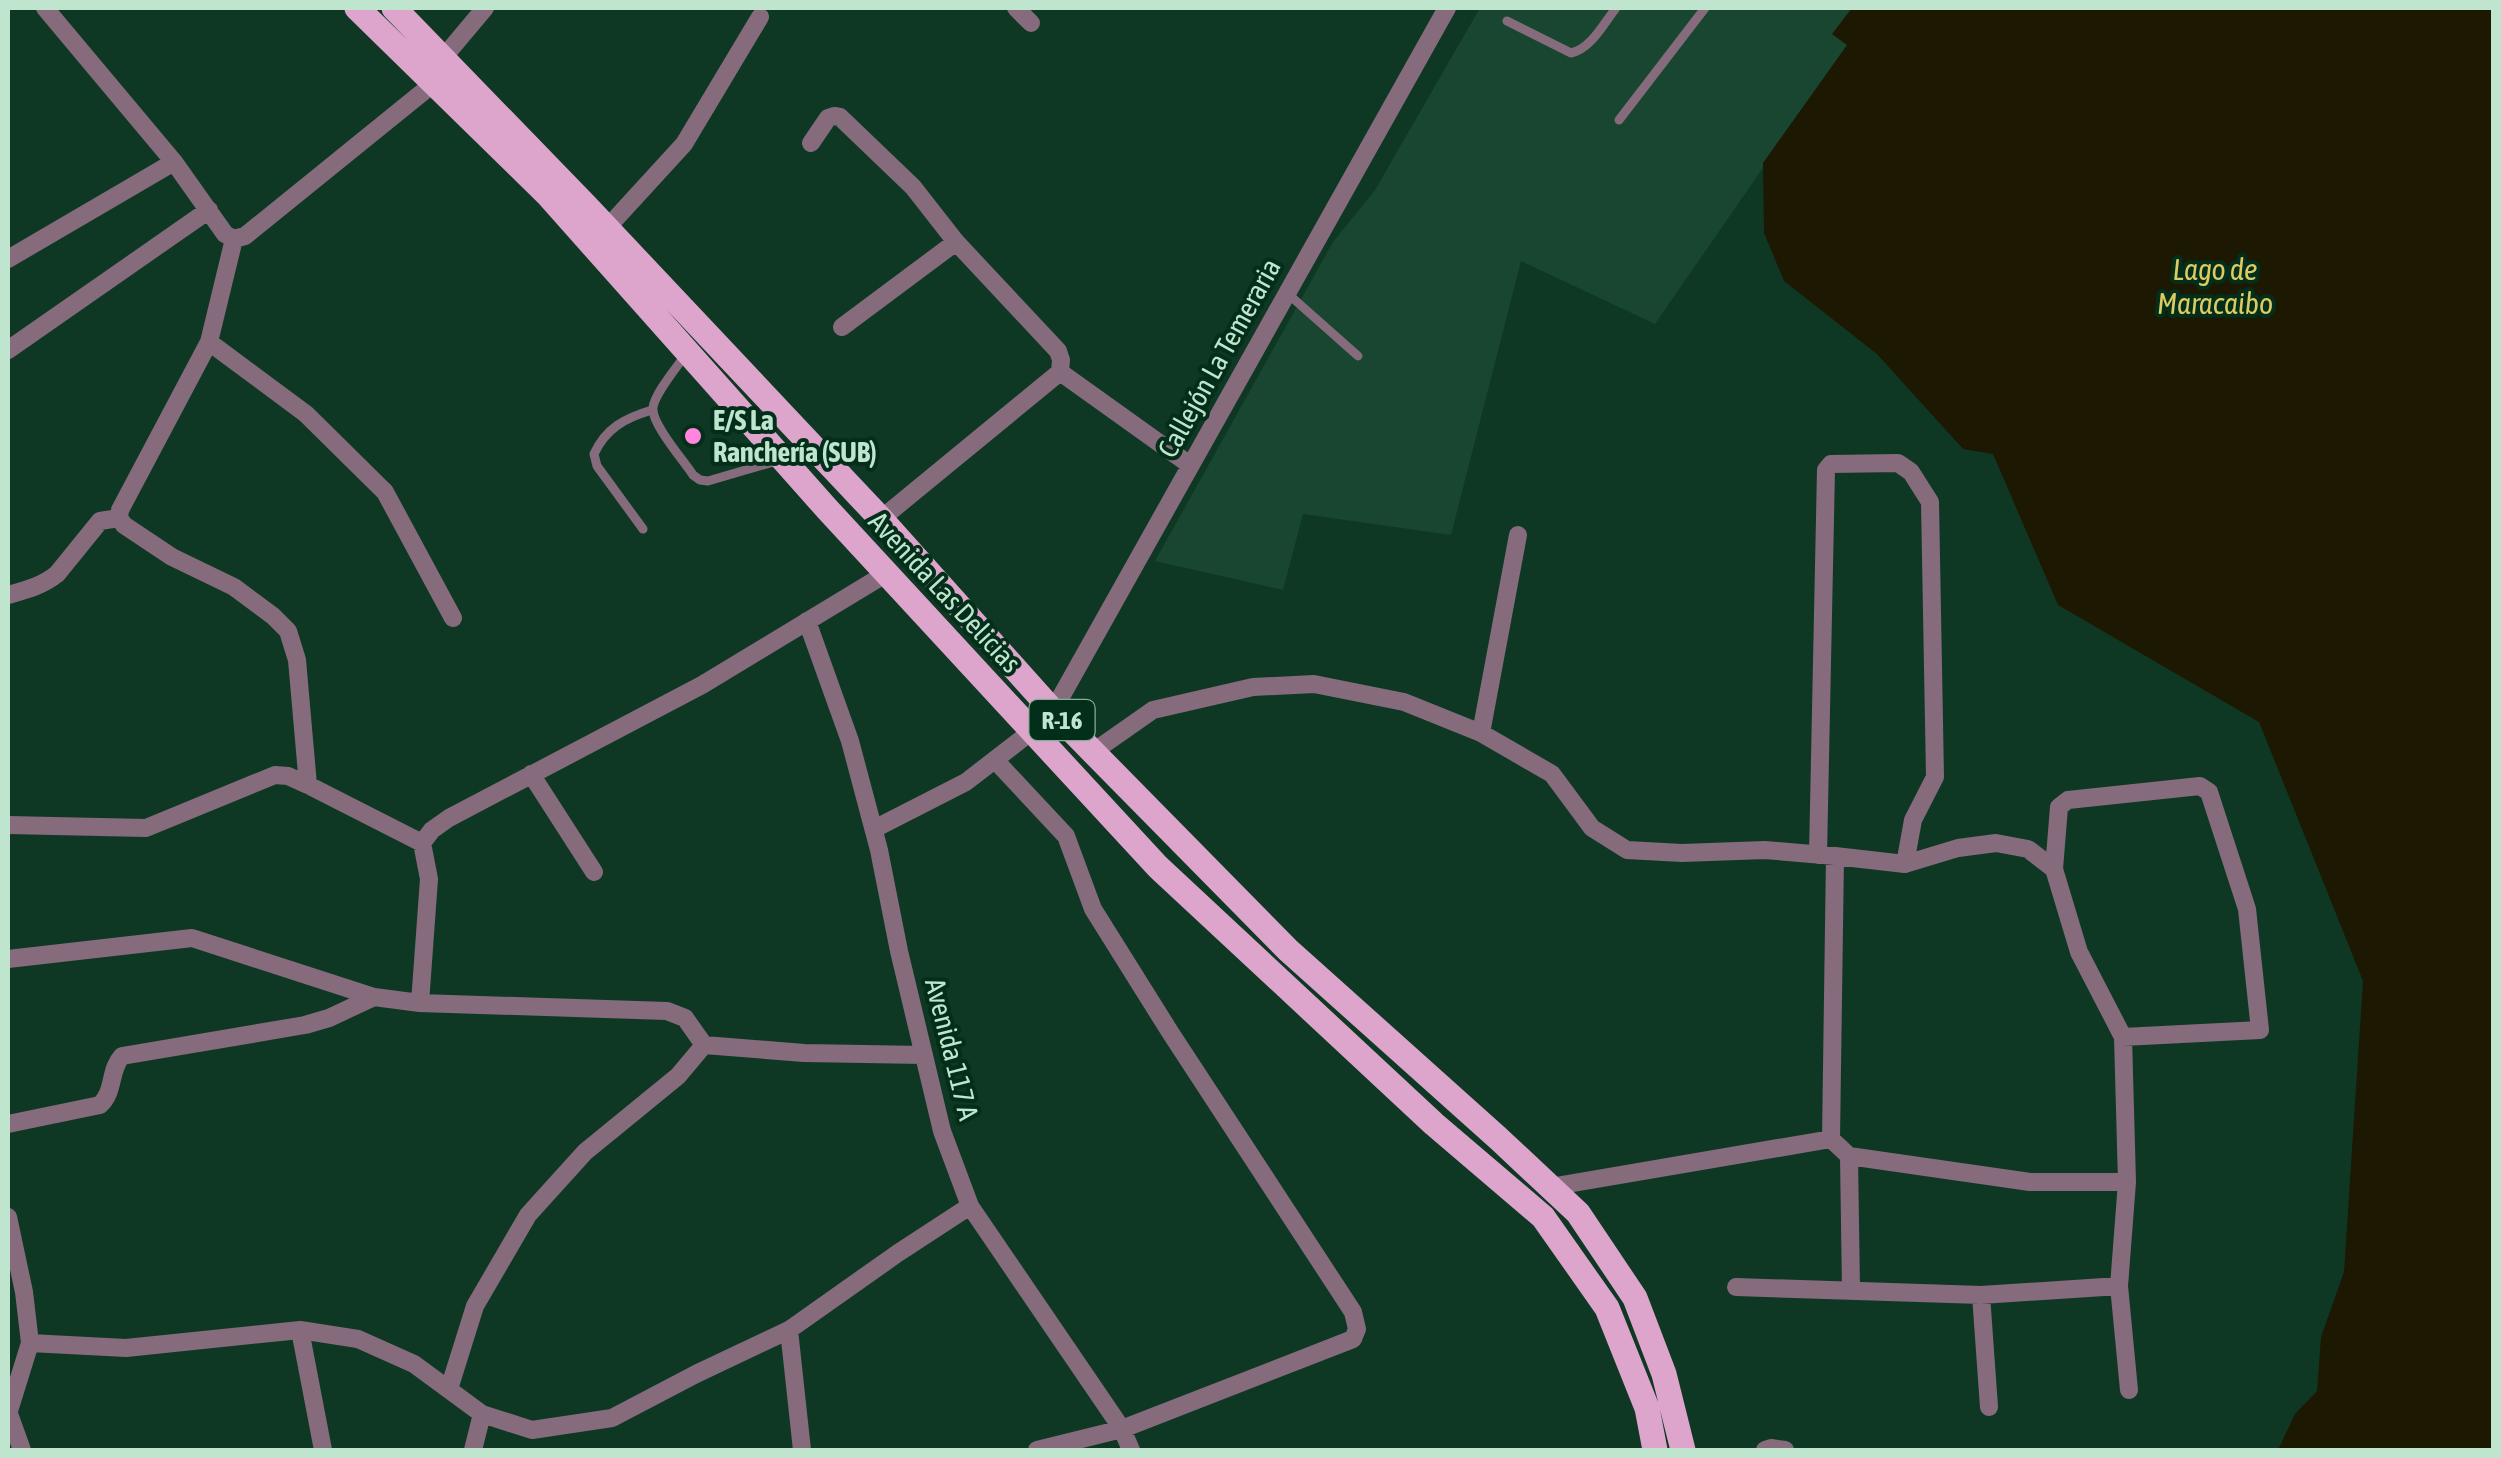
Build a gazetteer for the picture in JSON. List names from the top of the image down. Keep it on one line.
{"streets":{"main road":["Avenida Las Delicias","R-16"],"street":["Callejón La Temeraria","Avenida 117 A"]},"crossings":[["Callejón La Temeraria","Avenida Las Delicias"],["Callejón La Temeraria","Avenida 117 A"]],"water":["Lago de Maracaibo"],"places":["E/S La Ranchería (SUB)"]}
